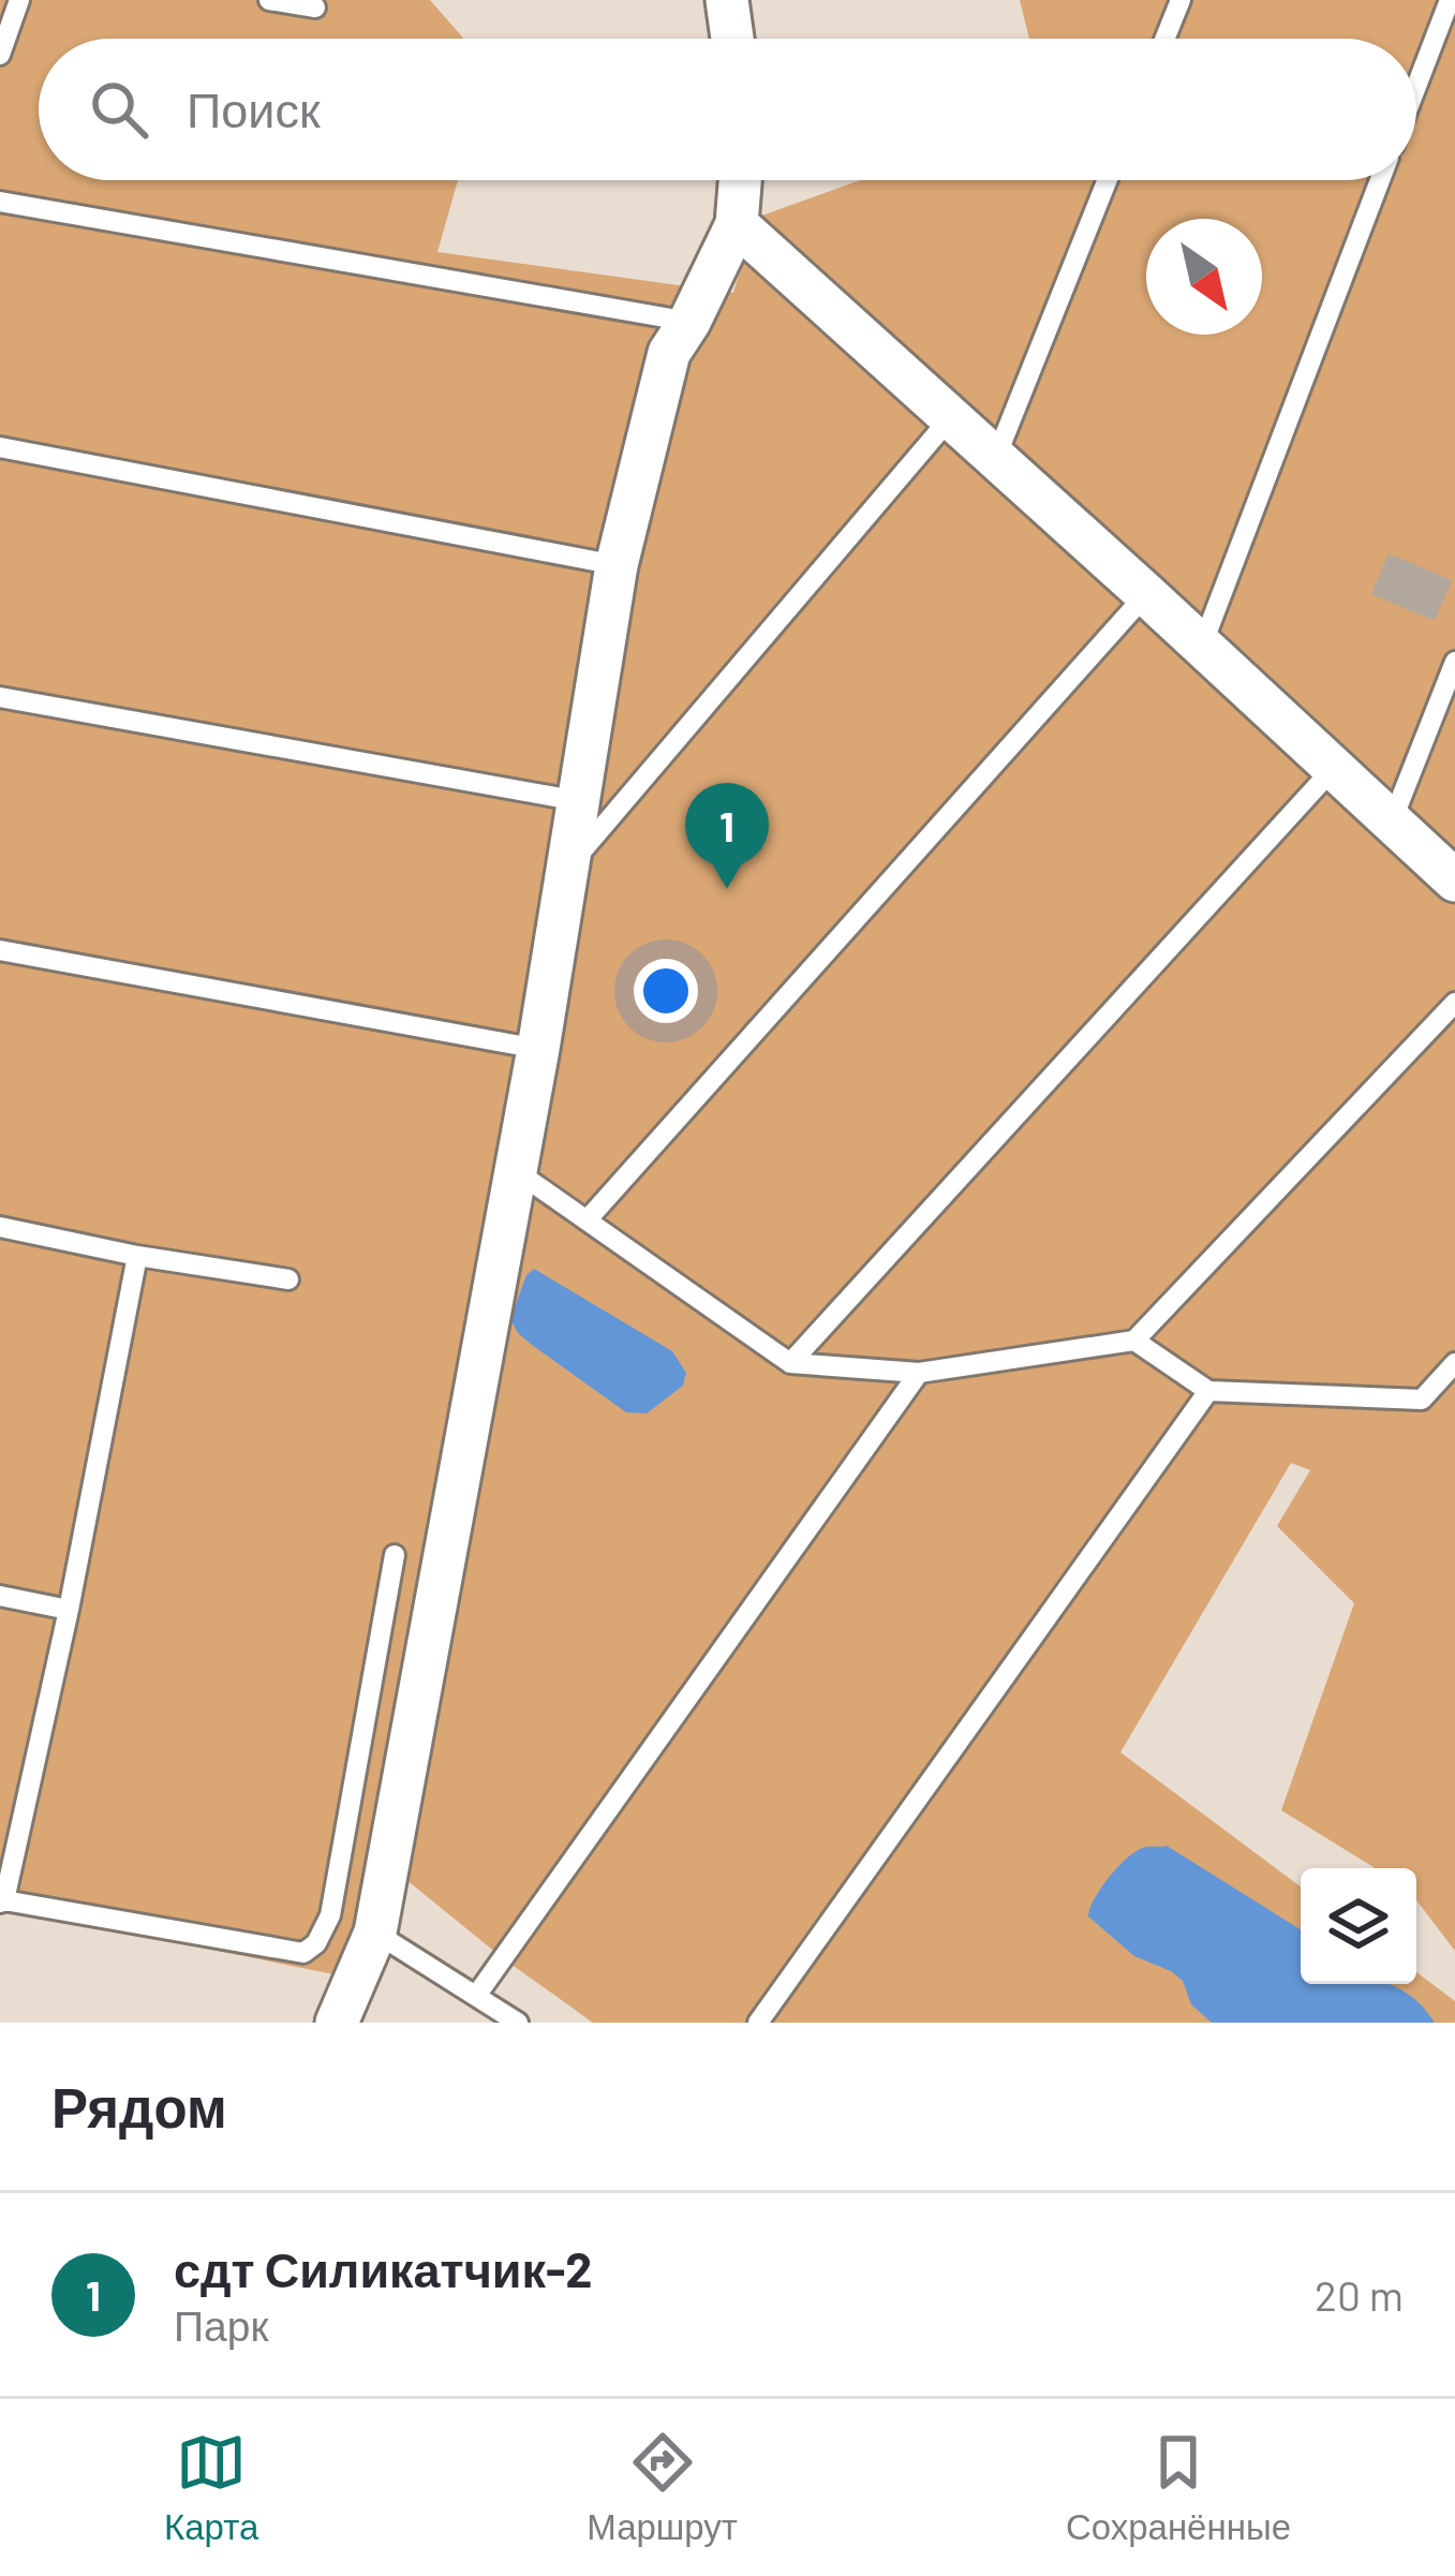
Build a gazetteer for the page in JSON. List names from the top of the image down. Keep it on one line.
{"north":"bottom right","page":{"search":"Поиск","pins":"1","heading":"Рядом","list":[{"mark":"1","name":"сдт Силикатчик-2","note":"Парк","value":"20 m"}],"nav":["Карта","Маршрут","Сохранённые"]}}
